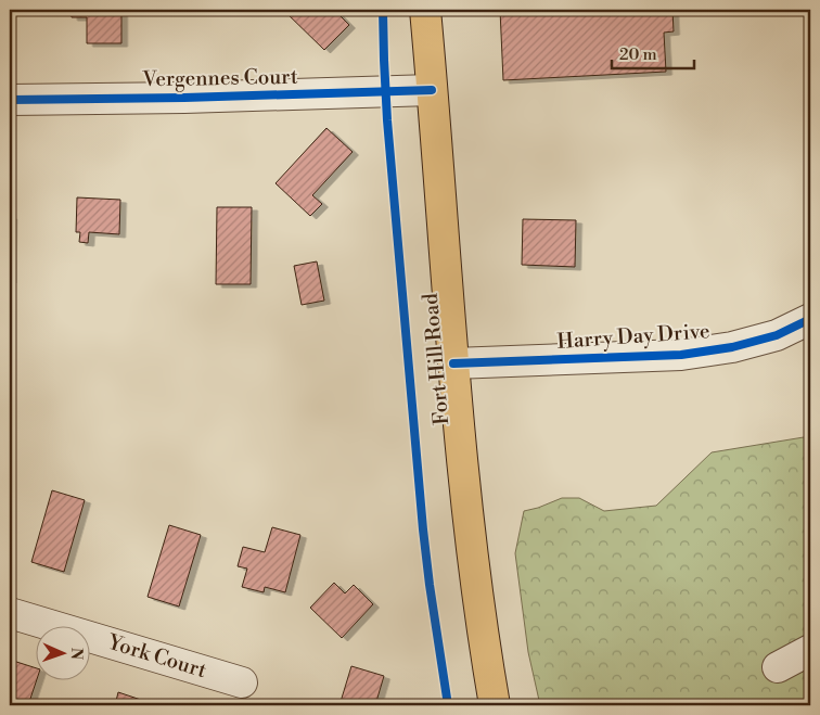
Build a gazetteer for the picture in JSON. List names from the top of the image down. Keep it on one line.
{"streets":{"main road":["Fort Hill Road"],"street":["Vergennes Court","Harry Day Drive","York Court"]},"crossings":[["Vergennes Court","Fort Hill Road"],["Harry Day Drive","Fort Hill Road"]],"scale_bar":"20 m","north":"right"}
